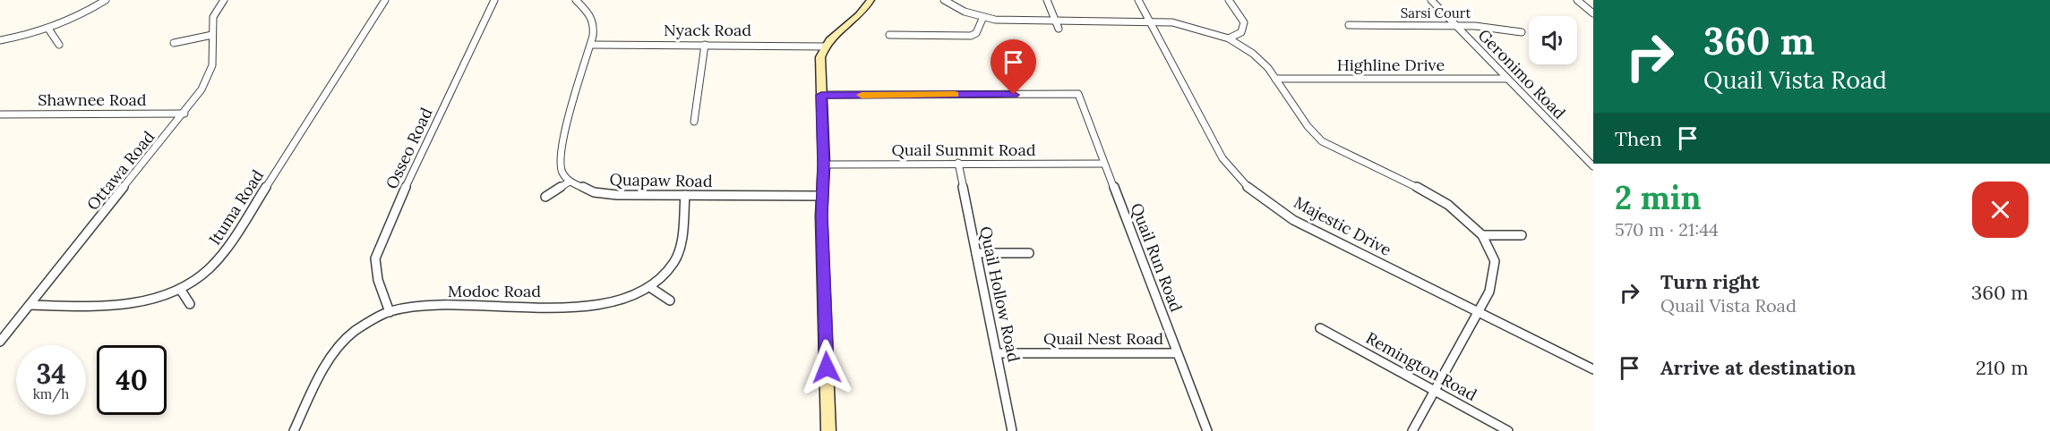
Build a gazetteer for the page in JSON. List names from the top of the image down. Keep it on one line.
{"streets":{"street":["Sarsi Court","Nyack Road","Highline Drive","Geronimo Road","Shawnee Road","Osseo Road","Quail Summit Road","Ottawa Road","Quapaw Road","Ituma Road","Majestic Drive","Quail Run Road","Modoc Road","Quail Hollow Road","Quail Nest Road","Remington Road"]},"crossings":[["Sarsi Court","Geronimo Road"],["Highline Drive","Geronimo Road"],["Shawnee Road","Ottawa Road"],["Osseo Road","Modoc Road"],["Quail Summit Road","Quail Run Road"],["Quail Summit Road","Quail Hollow Road"],["Ottawa Road","Ituma Road"],["Quapaw Road","Modoc Road"],["Quail Run Road","Quail Nest Road"],["Quail Hollow Road","Quail Nest Road"]],"page":{"turn":["360 m","Quail Vista Road"],"then":"Then","heading":["2 min","570 m · 21:44"],"list":[{"name":"Turn right","note":"Quail Vista Road","value":"360 m"},{"name":"Arrive at destination","value":"210 m"}],"speed":"34 km/h","limit":"40"}}
